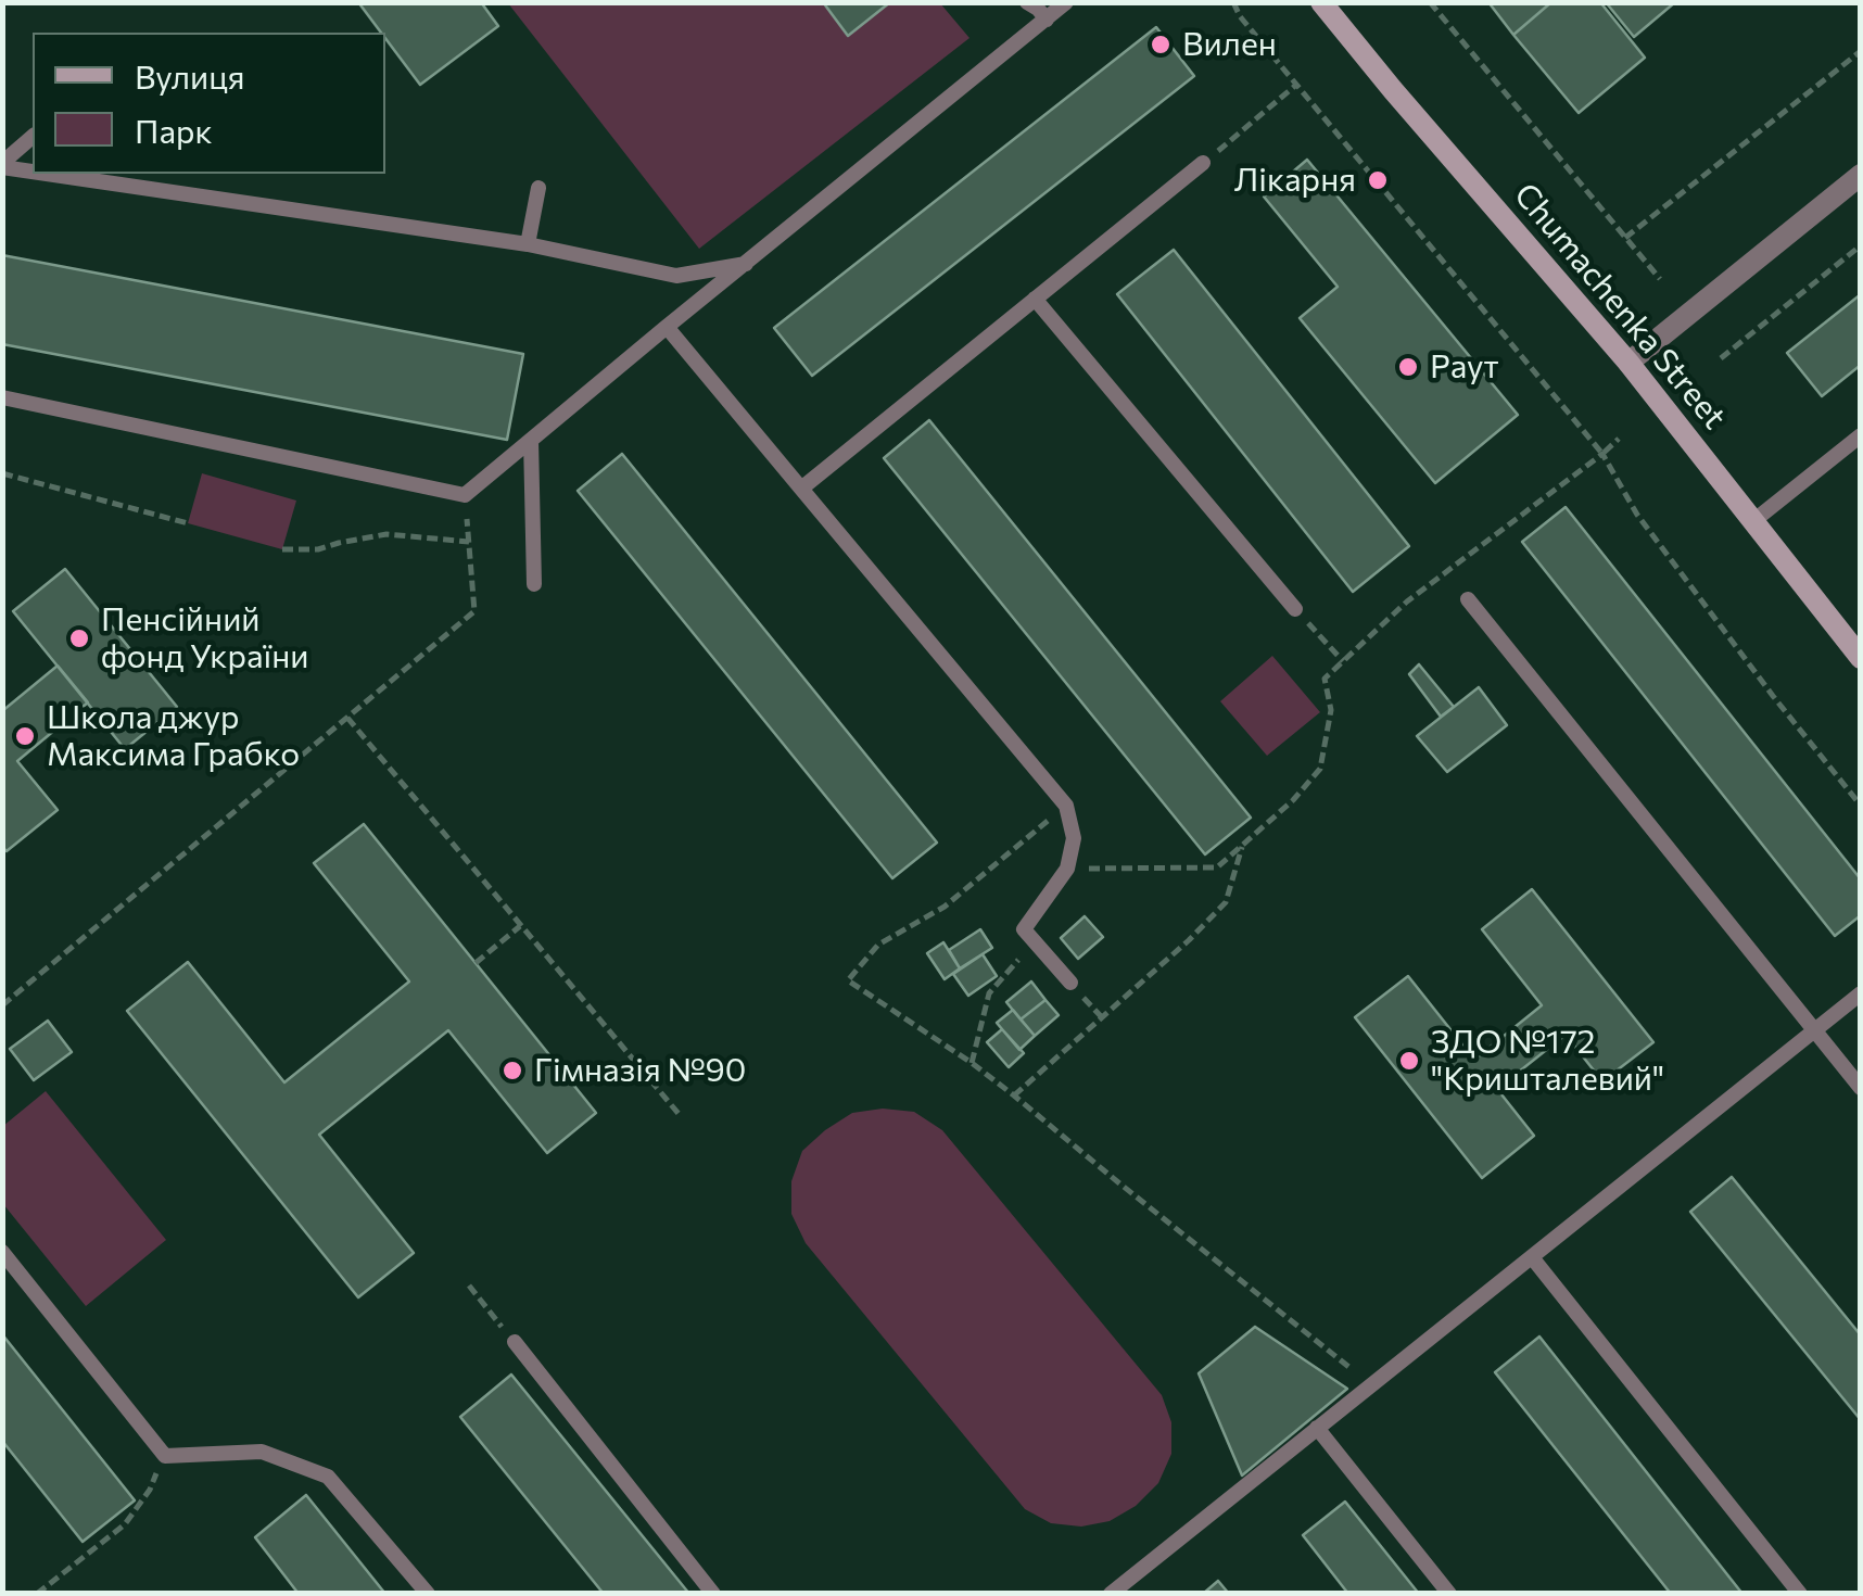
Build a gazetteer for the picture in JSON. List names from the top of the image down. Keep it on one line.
{"streets":{"street":["Chumachenka Street"]},"places":["Вилен","Лікарня","Раут","Пенсійний фонд України","Школа джур Максима Грабко","ЗДО №172 \"Кришталевий\"","Гімназія №90"],"legend":["Вулиця","Парк"]}
